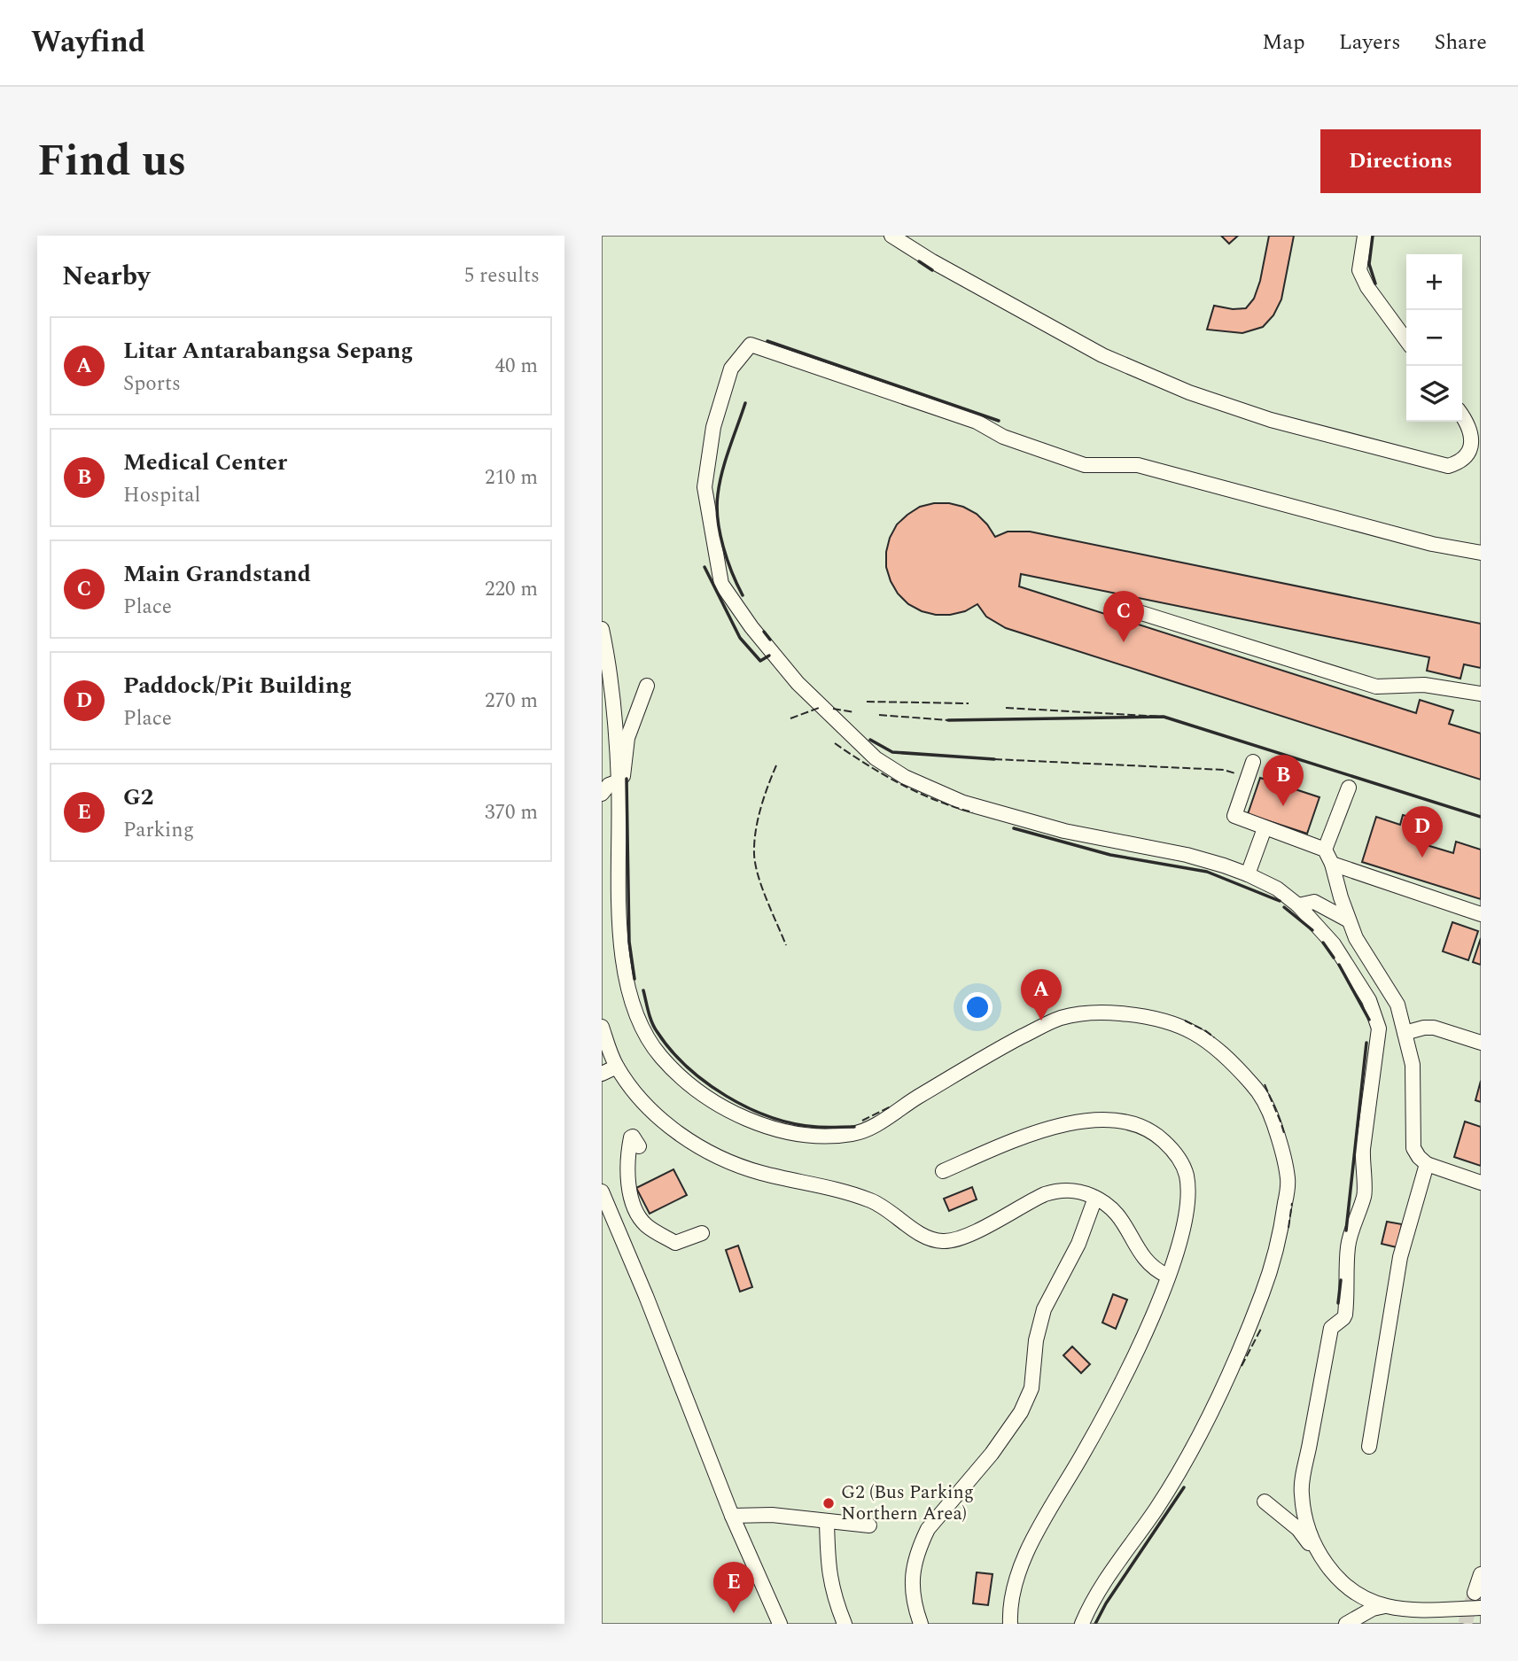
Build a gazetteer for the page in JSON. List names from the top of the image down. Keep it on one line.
{"places":["G2 (Bus Parking Northern Area)"],"page":{"header":"Wayfind","nav":["Map","Layers","Share"],"title":"Find us","buttons":"Directions","heading":["Nearby","5 results"],"map_buttons":["+","−"],"list":[{"mark":"A","name":"Litar Antarabangsa Sepang","note":"Sports","value":"40 m"},{"mark":"B","name":"Medical Center","note":"Hospital","value":"210 m"},{"mark":"C","name":"Main Grandstand","note":"Place","value":"220 m"},{"mark":"D","name":"Paddock/Pit Building","note":"Place","value":"270 m"},{"mark":"E","name":"G2","note":"Parking","value":"370 m"}],"pins":["C","B","D","A","E"]}}
